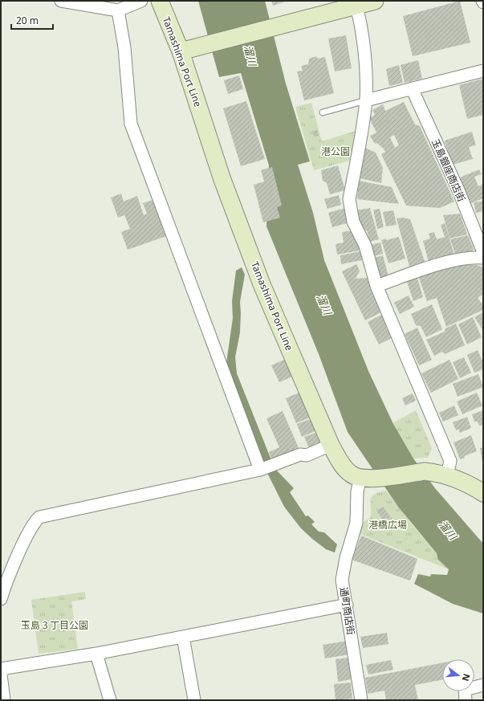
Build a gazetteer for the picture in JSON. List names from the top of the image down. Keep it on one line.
{"streets":{"main road":["Tamashima Port Line"],"street":["玉島銀座商店街","通町商店街"]},"crossings":[["Tamashima Port Line","通町商店街"]],"water":["溜川"],"parks":["港公園","港橋広場","玉島３丁目公園"],"scale_bar":"20 m","north":"right"}
